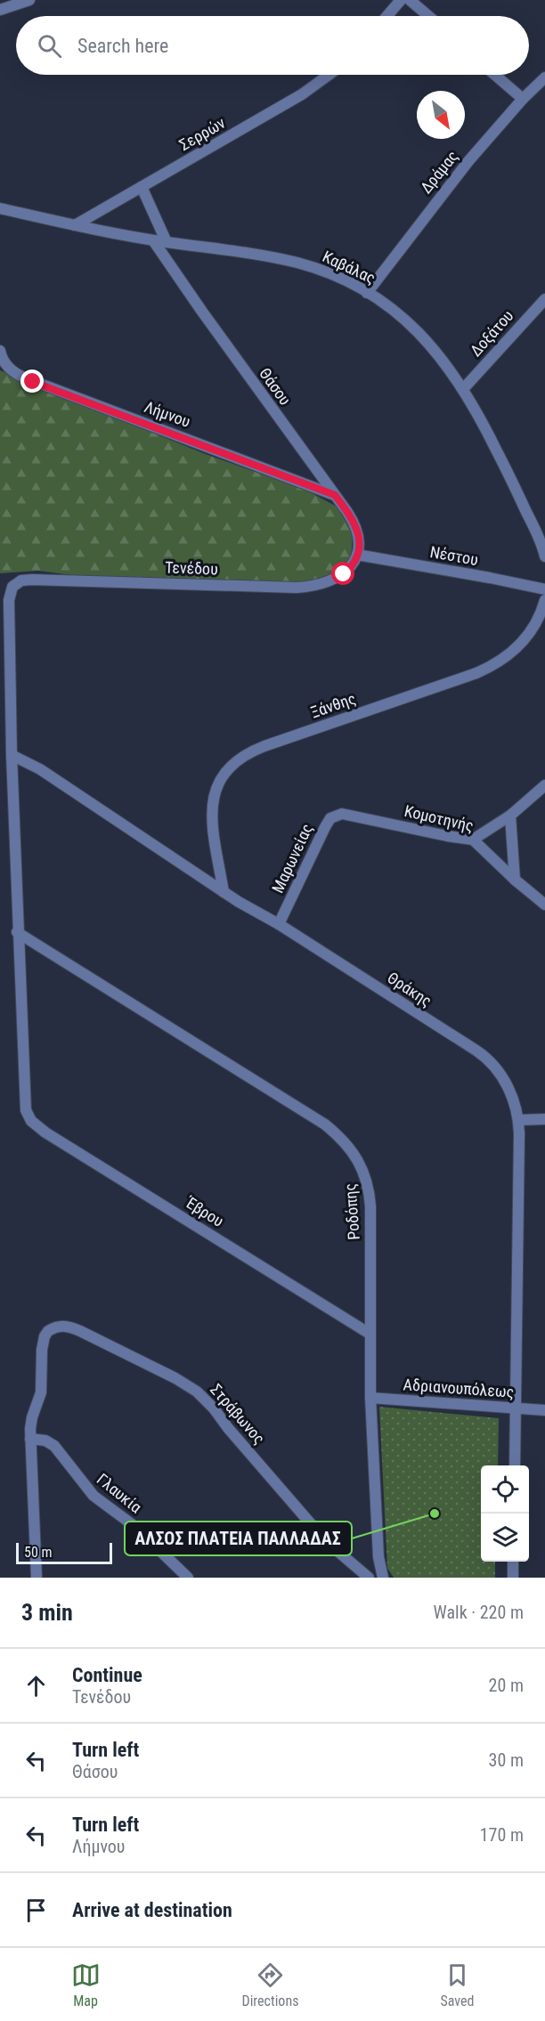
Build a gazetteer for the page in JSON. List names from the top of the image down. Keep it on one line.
{"streets":{"street":["Σερρών","Δράμας","Καβάλας","Δοξάτου","Θάσου","Λήμνου","Νέστου","Τενέδου","Ξάνθης","Κομοτηνής","Μαρωνείας","Θράκης","Έβρου","Ροδόπης","Αδριανουπόλεως","Στράβωνος","Γλαυκία"]},"crossings":[["Σερρών","Καβάλας"],["Δράμας","Καβάλας"],["Καβάλας","Δοξάτου"],["Καβάλας","Θάσου"],["Θάσου","Λήμνου"],["Θάσου","Νέστου"],["Θάσου","Τενέδου"],["Νέστου","Τενέδου"],["Τενέδου","Θράκης"],["Ξάνθης","Θράκης"],["Κομοτηνής","Μαρωνείας"],["Μαρωνείας","Θράκης"],["Θράκης","Αδριανουπόλεως"],["Έβρου","Ροδόπης"],["Ροδόπης","Αδριανουπόλεως"],["Στράβωνος","Γλαυκία"]],"places":["ΑΛΣΟΣ ΠΛΑΤΕΙΑ ΠΑΛΛΑΔΑΣ"],"scale_bar":"50 m","north":"bottom right","page":{"search":"Search here","scale":"50 m","heading":["3 min","Walk · 220 m"],"list":[["Continue","Τενέδου","20 m"],["Turn left","Θάσου","30 m"],["Turn left","Λήμνου","170 m"],"Arrive at destination"],"nav":["Map","Directions","Saved"]}}
